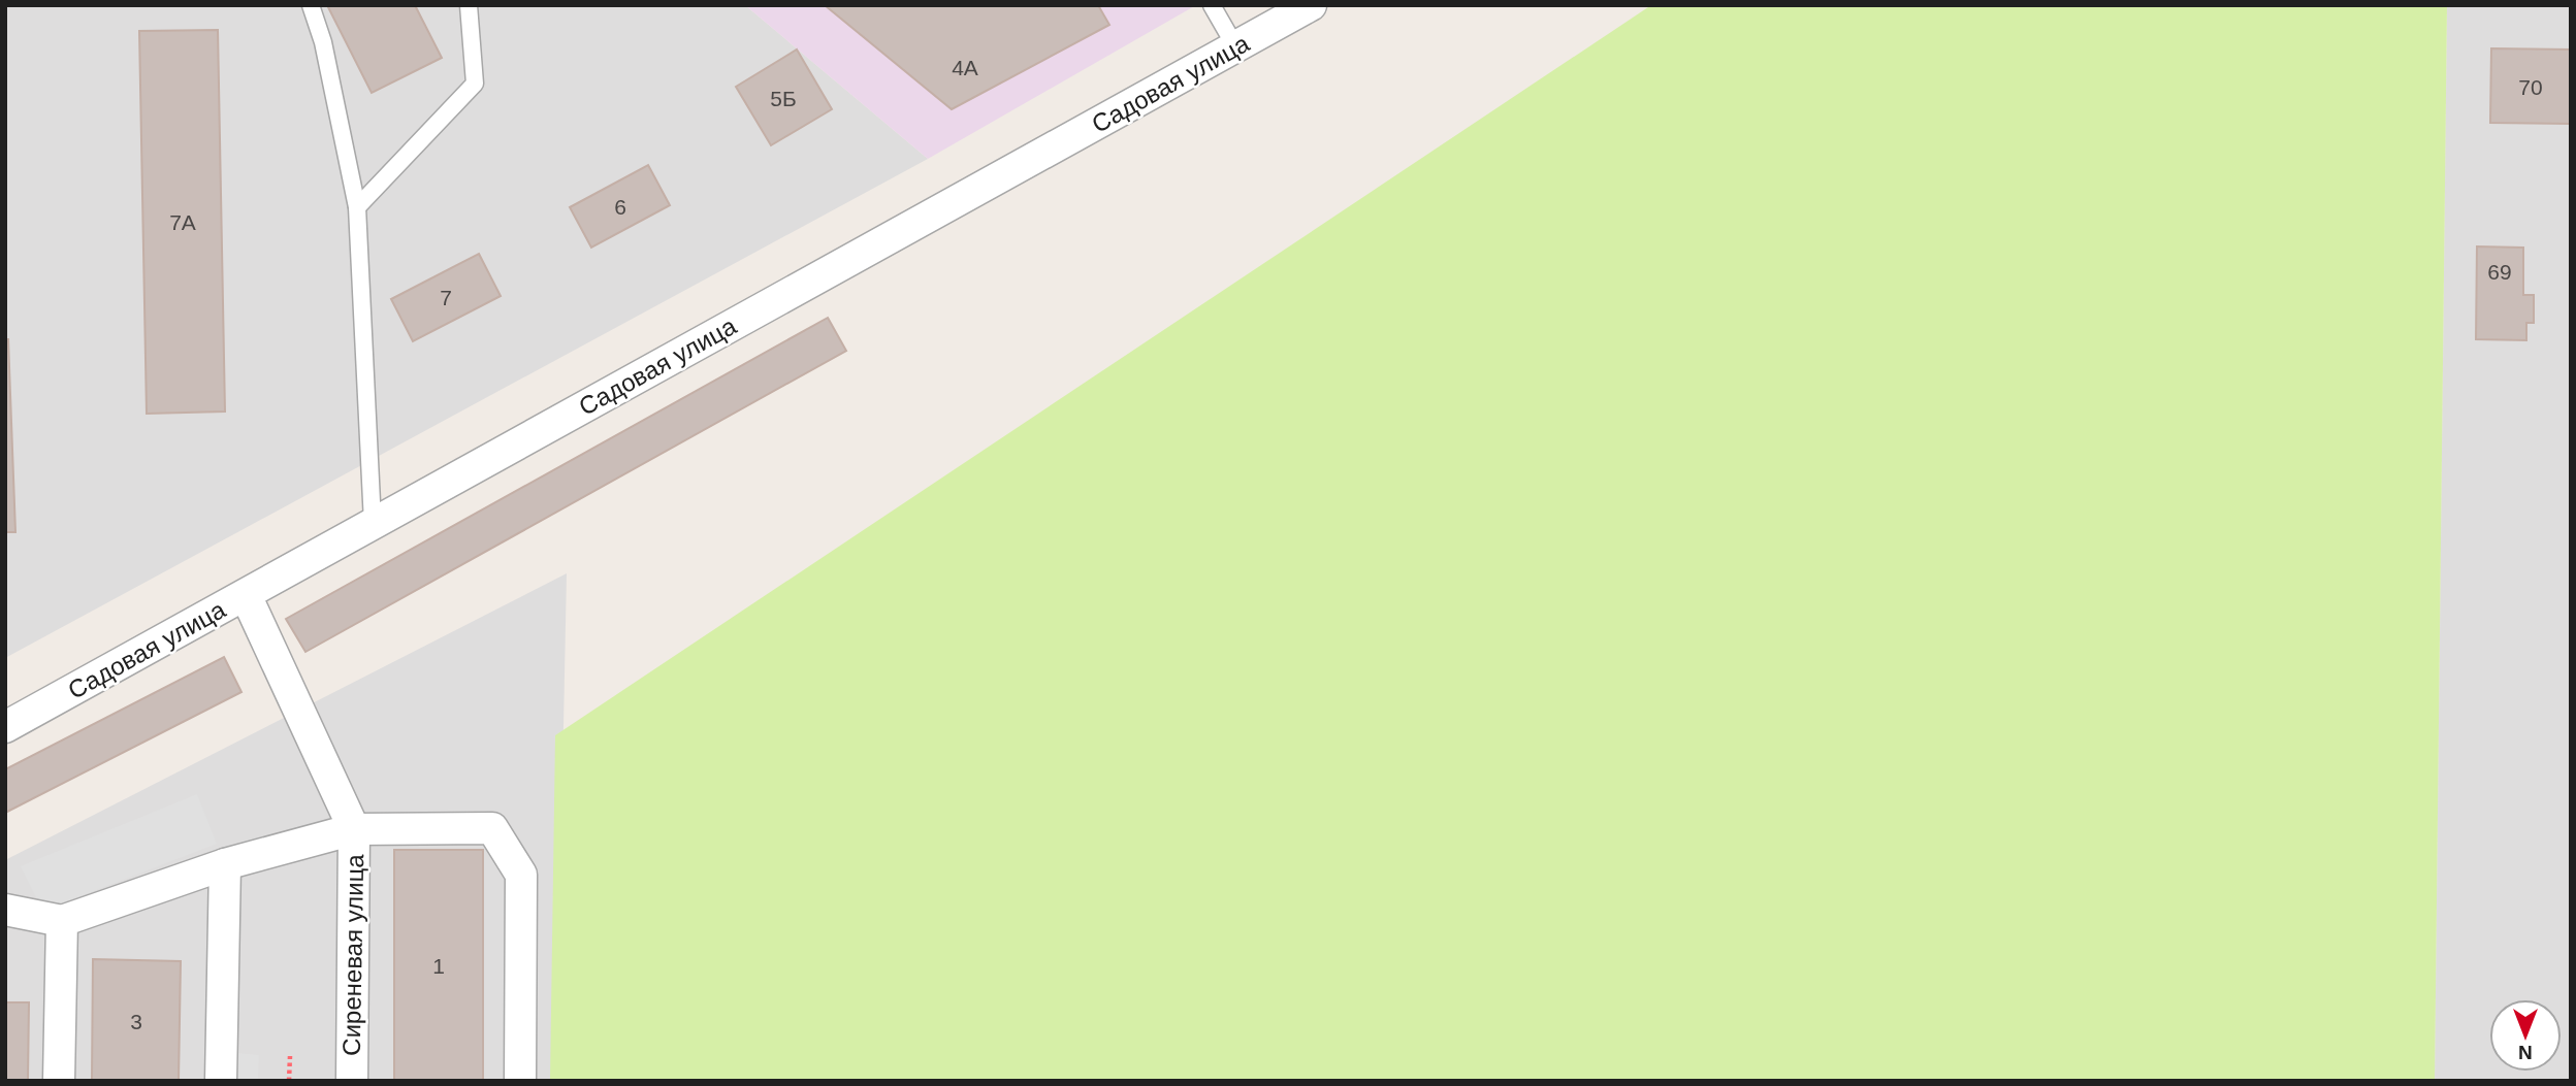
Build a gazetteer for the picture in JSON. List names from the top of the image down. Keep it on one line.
{"streets":{"street":["Садовая улица","Сиреневая улица"]},"crossings":[["Садовая улица","Сиреневая улица"]],"house_numbers":["4А","70","5Б","6","7А","69","7","1","3"],"north":"bottom"}
